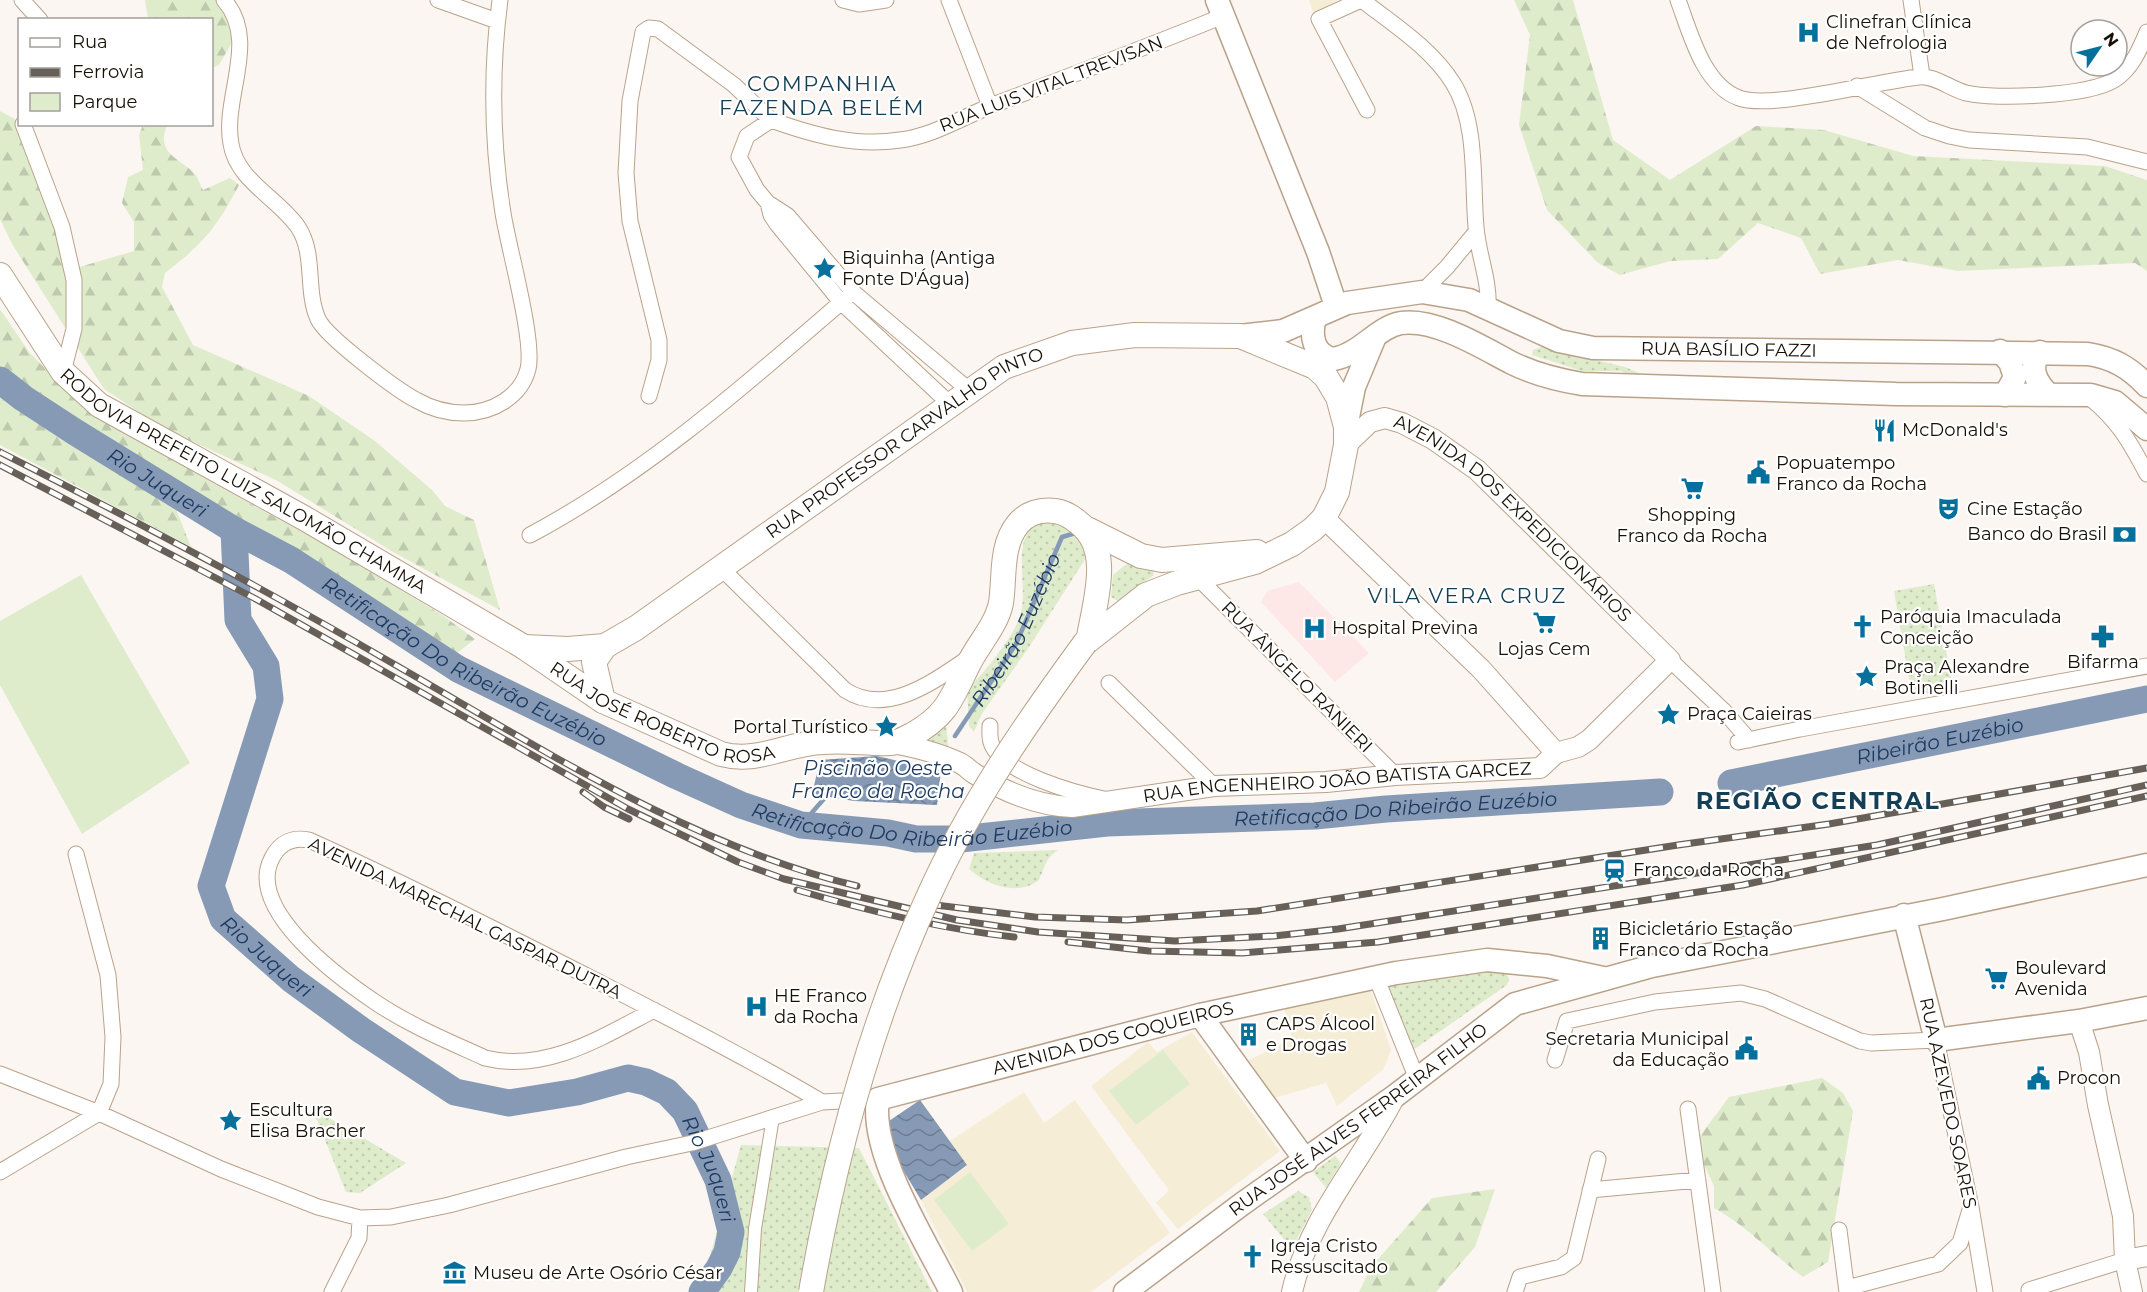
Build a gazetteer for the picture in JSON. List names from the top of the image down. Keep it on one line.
{"streets":{"main road":["RUA BASÍLIO FAZZI","RUA PROFESSOR CARVALHO PINTO","RODOVIA PREFEITO LUIZ SALOMÃO CHAMMA","RUA JOSÉ ROBERTO ROSA","AVENIDA DOS COQUEIROS","RUA AZEVEDO SOARES","RUA JOSÉ ALVES FERREIRA FILHO"],"street":["RUA LUIS VITAL TREVISAN","AVENIDA DOS EXPEDICIONÁRIOS","RUA ÂNGELO RANIERI","RUA ENGENHEIRO JOÃO BATISTA GARCEZ","AVENIDA MARECHAL GASPAR DUTRA"]},"crossings":[["RUA BASÍLIO FAZZI","RUA PROFESSOR CARVALHO PINTO"],["RUA PROFESSOR CARVALHO PINTO","RODOVIA PREFEITO LUIZ SALOMÃO CHAMMA"],["RUA PROFESSOR CARVALHO PINTO","RUA JOSÉ ROBERTO ROSA"],["RODOVIA PREFEITO LUIZ SALOMÃO CHAMMA","RUA JOSÉ ROBERTO ROSA"],["RUA ÂNGELO RANIERI","RUA ENGENHEIRO JOÃO BATISTA GARCEZ"],["RUA JOSÉ ROBERTO ROSA","RUA ENGENHEIRO JOÃO BATISTA GARCEZ"],["AVENIDA MARECHAL GASPAR DUTRA","AVENIDA DOS COQUEIROS"],["AVENIDA DOS COQUEIROS","RUA JOSÉ ALVES FERREIRA FILHO"],["RUA AZEVEDO SOARES","RUA JOSÉ ALVES FERREIRA FILHO"]],"districts":["COMPANHIA FAZENDA BELÉM","VILA VERA CRUZ","REGIÃO CENTRAL"],"water":["Rio Juqueri","Ribeirão Euzébio","Retificação Do Ribeirão Euzébio","Piscinão Oeste Franco da Rocha"],"places":{"hospital":["Clinefran Clínica de Nefrologia","Hospital Previna","HE Franco da Rocha"],"place":["Biquinha (Antiga Fonte D'Água)","Praça Alexandre Botinelli","Praça Caieiras","Portal Turístico","Escultura Elisa Bracher"],"restaurant":["McDonald's"],"public building":["Popuatempo Franco da Rocha","Secretaria Municipal da Educação","Procon"],"supermarket":["Shopping Franco da Rocha","Lojas Cem","Boulevard Avenida"],"theatre":["Cine Estação"],"bank":["Banco do Brasil"],"church":["Paróquia Imaculada Conceição","Igreja Cristo Ressuscitado"],"pharmacy":["Bifarma"],"station":["Franco da Rocha"],"building":["Bicicletário Estação Franco da Rocha","CAPS Álcool e Drogas"],"museum":["Museu de Arte Osório César"]},"legend":["Rua","Ferrovia","Parque"],"north":"top right"}
